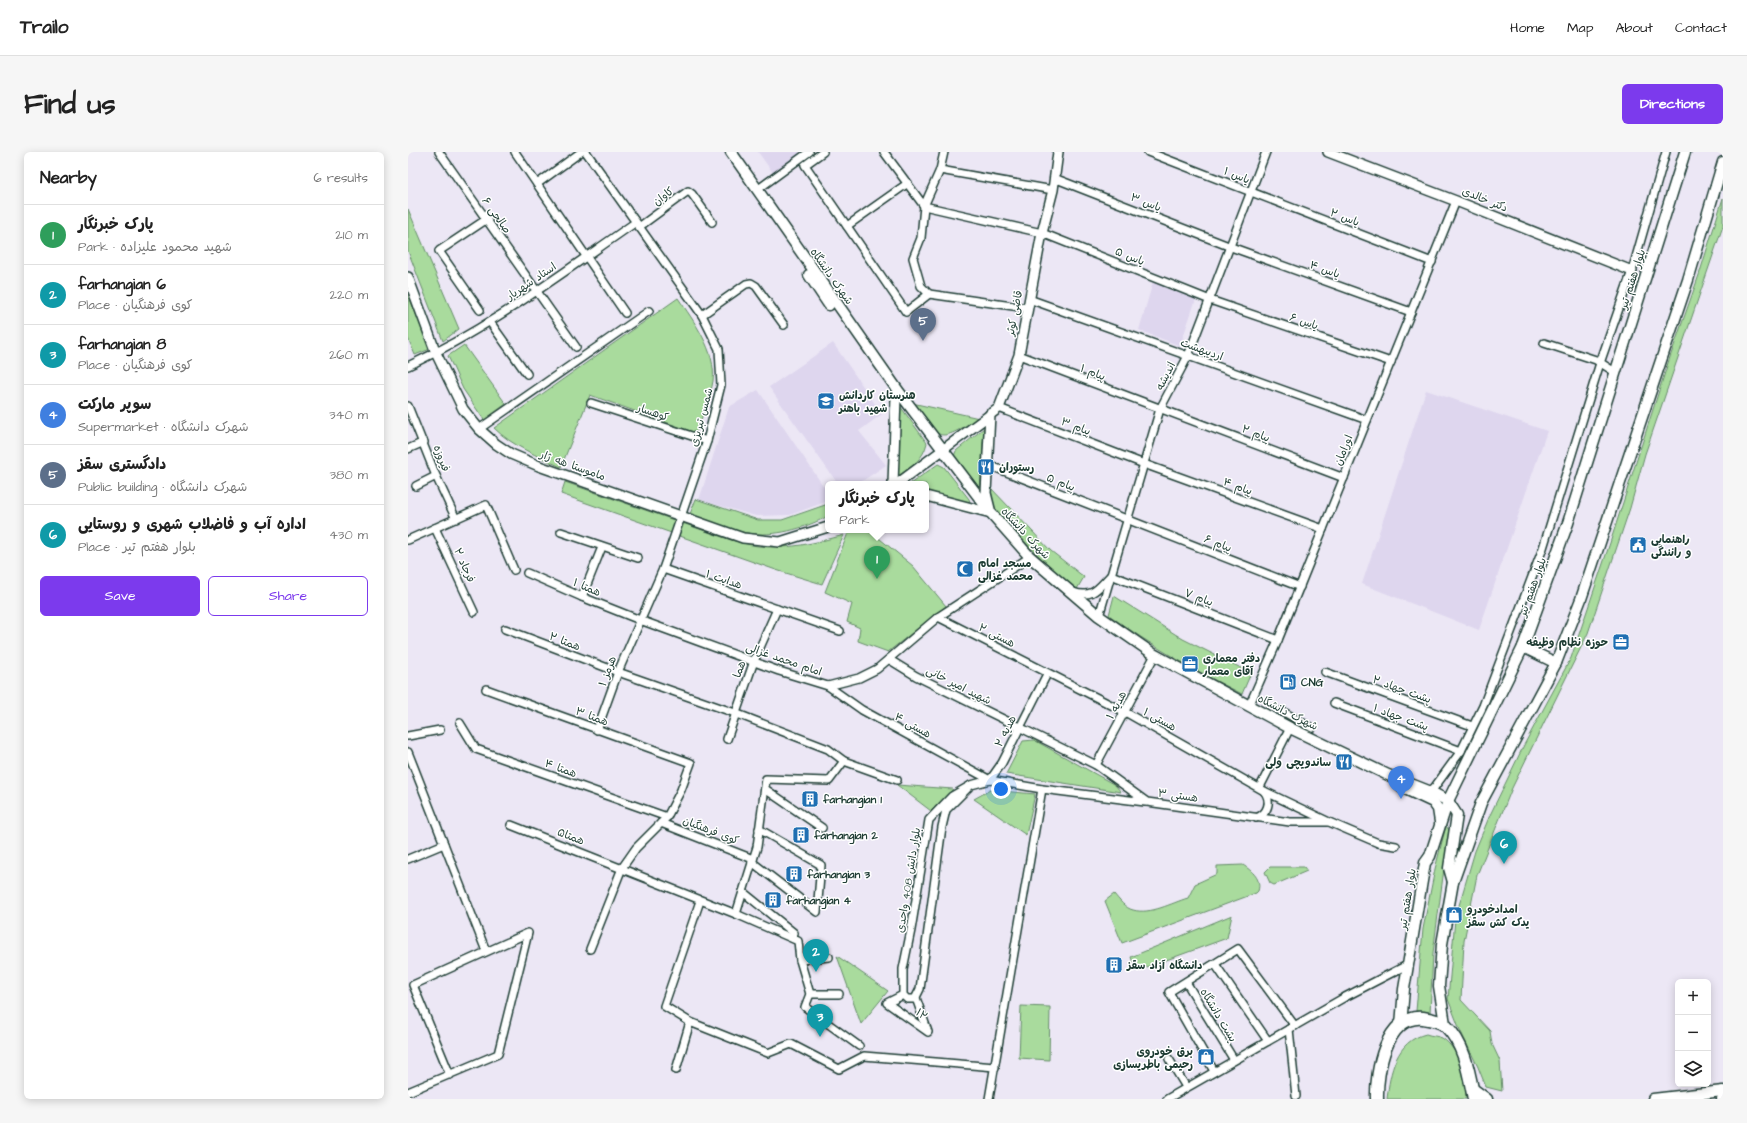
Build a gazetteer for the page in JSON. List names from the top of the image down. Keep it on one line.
{"streets":{"main road":["دکتر خالدی","شهرک دانشگاه","بلوار هفتم تیر","قاضی کوثر","ماموستا هه ژار"],"street":["یاس ۱","کاوان","یاس ۳","صالحی ۶","یاس ۲","یاس ۵","یاس ۴","استاد شهریار","یاس ۶","اردیبهشت","پیام ۱","اندیشه","کوهسار","شمس تبریزی","پیام ۳","پیام ۲","اورامان","فیروزه","پیام ۵","پیام ۴","پیام ۶","فرجاد ۲","هدایت ۱","همتا ۱","پیام ۷","هستی ۲","همتا ۲","امام محمد غزالی","هما","هرمز ۱","شهید امیر خانی","پشت جهاد ۲","هدیه ۱","همتا ۳","پشت جهاد ۱","هستی ۱","هستی ۴","هدیه ۲","همتا ۴","هستی ۳","کوی فرهنگیان","همتا۵","بلوار دانش 408 واحدی","۱۲","پشت دانشگاه"]},"crossings":[["یاس ۱","یاس ۲"],["یاس ۱","اندیشه"],["کاوان","استاد شهریار"],["کاوان","شمس تبریزی"],["دکتر خالدی","اورامان"],["یاس ۳","یاس ۴"],["یاس ۳","قاضی کوثر"],["یاس ۳","اندیشه"],["صالحی ۶","استاد شهریار"],["یاس ۲","اندیشه"],["یاس ۲","اورامان"],["یاس ۵","قاضی کوثر"],["یاس ۵","یاس ۶"],["یاس ۵","اندیشه"],["یاس ۴","اندیشه"],["یاس ۴","اورامان"],["شهرک دانشگاه","بلوار هفتم تیر"],["شهرک دانشگاه","اندیشه"],["شهرک دانشگاه","اورامان"],["شهرک دانشگاه","امام محمد غزالی"],["شهرک دانشگاه","هدیه ۱"],["استاد شهریار","شمس تبریزی"],["استاد شهریار","ماموستا هه ژار"],["قاضی کوثر","اردیبهشت"],["قاضی کوثر","پیام ۱"],["قاضی کوثر","پیام ۳"],["یاس ۶","اندیشه"],["یاس ۶","اورامان"],["اردیبهشت","اندیشه"],["اردیبهشت","اورامان"],["پیام ۱","اندیشه"],["پیام ۱","پیام ۲"],["اندیشه","پیام ۳"],["اندیشه","پیام ۲"],["اندیشه","پیام ۵"],["اندیشه","پیام ۴"],["اندیشه","پیام ۶"],["اندیشه","پیام ۷"],["کوهسار","شمس تبریزی"],["شمس تبریزی","ماموستا هه ژار"],["شمس تبریزی","هدایت ۱"],["شمس تبریزی","همتا ۱"],["شمس تبریزی","امام محمد غزالی"],["شمس تبریزی","هرمز ۱"],["پیام ۳","پیام ۴"],["پیام ۲","اورامان"],["اورامان","پیام ۴"],["اورامان","پیام ۶"],["اورامان","پیام ۷"],["پیام ۵","پیام ۶"],["هدایت ۱","هما"],["همتا ۱","امام محمد غزالی"],["همتا ۱","هرمز ۱"],["هستی ۲","امام محمد غزالی"],["هستی ۲","هستی ۱"],["هستی ۲","هدیه ۲"],["همتا ۲","هما"],["همتا ۲","هرمز ۱"],["امام محمد غزالی","هما"],["امام محمد غزالی","هرمز ۱"],["امام محمد غزالی","شهید امیر خانی"],["امام محمد غزالی","هستی ۴"],["هرمز ۱","همتا ۳"],["شهید امیر خانی","هدیه ۲"],["شهید امیر خانی","هستی ۳"],["هدیه ۱","هستی ۱"],["هدیه ۱","هستی ۳"],["همتا ۳","همتا ۴"],["هستی ۱","هدیه ۲"],["هستی ۱","هستی ۳"],["هستی ۴","هدیه ۲"],["هدیه ۲","هستی ۳"],["بلوار دانش 408 واحدی","۱۲"]],"places":{"school or university":["هنرستان کاردانش شهید باهنر"],"restaurant":["رستوران","ساندویچی ولی"],"public building":["راهنمایی و رانندگی"],"mosque":["مسجد امام محمد غزالی"],"office":["حوزه نظام وظیفه","دفتر معماری آقای معمار"],"fuel station":["CNG"],"building":["farhangian 1","farhangian 2","farhangian 3","farhangian 4","دانشگاه آزاد سقز"],"shop":["امدادخودرو یدک کش سقز","برق خودروی رحیمی باطریسازی"]},"page":{"header":"Trailo","nav":["Home","Map","About","Contact"],"buttons":["Directions",["Save","Share"]],"title":"Find us","heading":["Nearby","6 results"],"list":[{"mark":"1","name":"پارک خبرنگار","note":"Park · شهید محمود علیزاده","value":"210 m"},{"mark":"2","name":"farhangian 6","note":"Place · کوی فرهنگیان","value":"220 m"},{"mark":"3","name":"farhangian 8","note":"Place · کوی فرهنگیان","value":"260 m"},{"mark":"4","name":"سوپر مارکت","note":"Supermarket · شهرک دانشگاه","value":"340 m"},{"mark":"5","name":"دادگستری سقز","note":"Public building · شهرک دانشگاه","value":"380 m"},{"mark":"6","name":"اداره آب و فاضلاب شهری و روستایی","note":"Place · بلوار هفتم تیر","value":"430 m"}],"pins":["5","1","4","6","2","3"],"popup":["پارک خبرنگار","Park"],"map_buttons":["+","−"]}}
